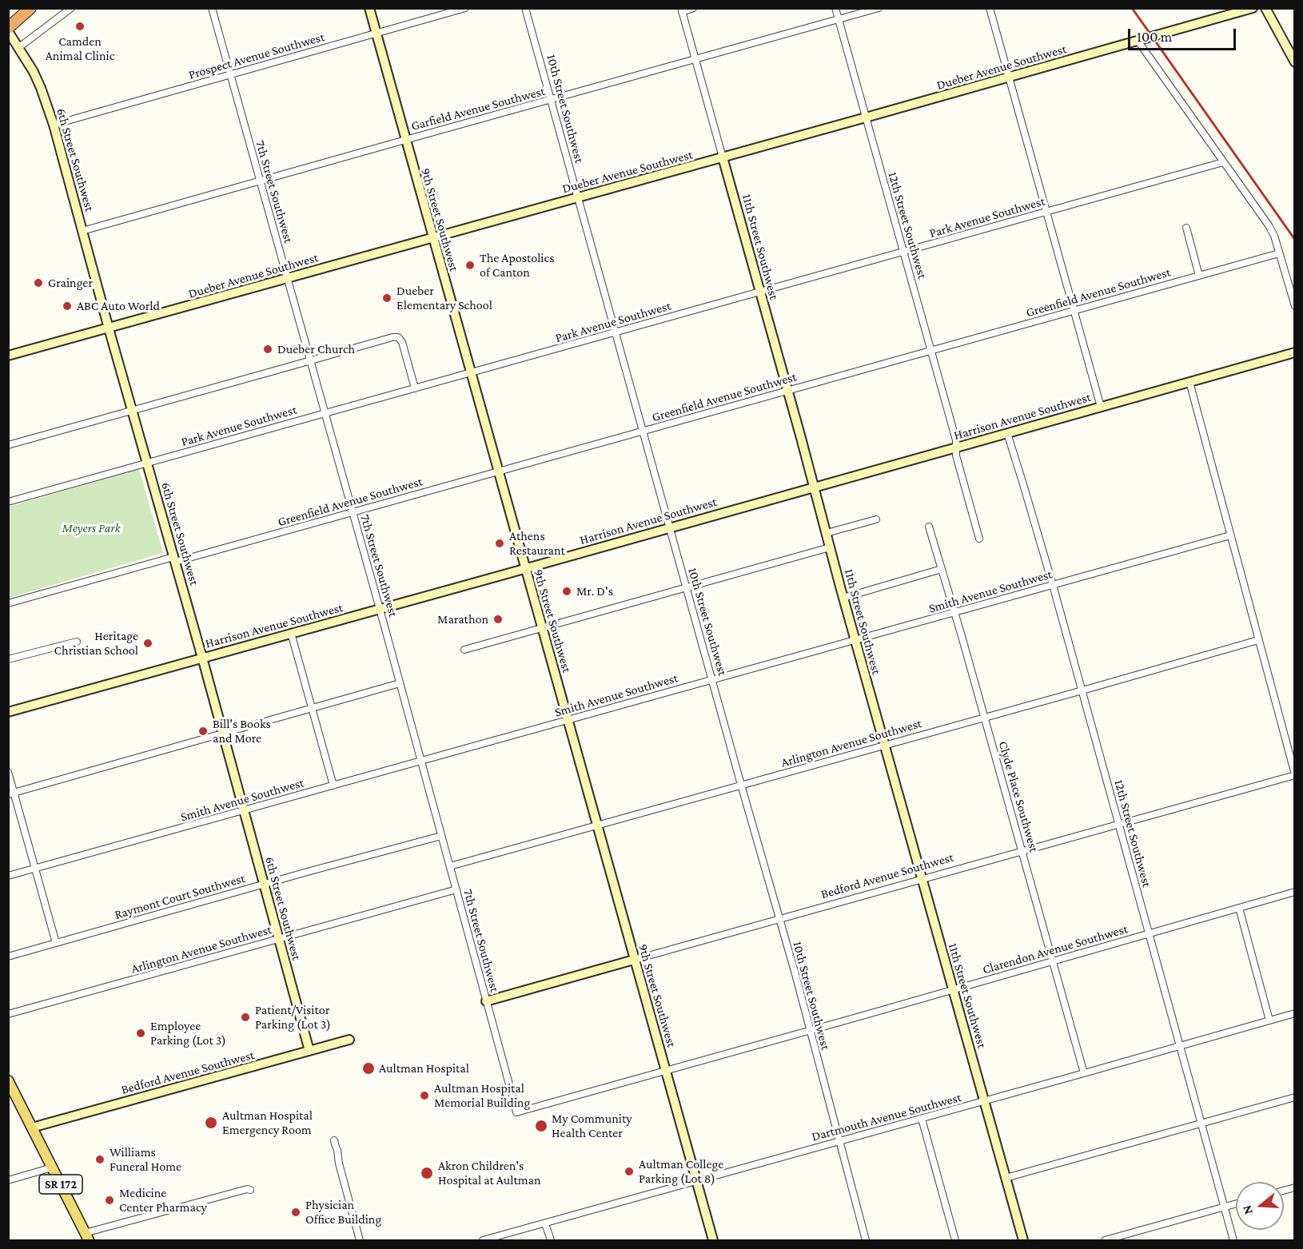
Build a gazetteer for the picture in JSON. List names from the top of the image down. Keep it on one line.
{"streets":{"main road":["SR 172"],"street":["Prospect Avenue Southwest","Dueber Avenue Southwest","Garfield Avenue Southwest","10th Street Southwest","6th Street Southwest","7th Street Southwest","Park Avenue Southwest","9th Street Southwest","12th Street Southwest","11th Street Southwest","Greenfield Avenue Southwest","Harrison Avenue Southwest","Smith Avenue Southwest","Arlington Avenue Southwest","Clyde Place Southwest","Bedford Avenue Southwest","Raymont Court Southwest","Clarendon Avenue Southwest","Dartmouth Avenue Southwest"]},"crossings":[["Prospect Avenue Southwest","6th Street Southwest"],["Prospect Avenue Southwest","7th Street Southwest"],["Prospect Avenue Southwest","9th Street Southwest"],["Dueber Avenue Southwest","10th Street Southwest"],["Dueber Avenue Southwest","6th Street Southwest"],["Dueber Avenue Southwest","7th Street Southwest"],["Dueber Avenue Southwest","9th Street Southwest"],["Dueber Avenue Southwest","12th Street Southwest"],["Dueber Avenue Southwest","11th Street Southwest"],["Garfield Avenue Southwest","10th Street Southwest"],["Garfield Avenue Southwest","6th Street Southwest"],["Garfield Avenue Southwest","7th Street Southwest"],["Garfield Avenue Southwest","9th Street Southwest"],["Garfield Avenue Southwest","12th Street Southwest"],["Garfield Avenue Southwest","11th Street Southwest"],["10th Street Southwest","Park Avenue Southwest"],["10th Street Southwest","Greenfield Avenue Southwest"],["10th Street Southwest","Harrison Avenue Southwest"],["10th Street Southwest","Smith Avenue Southwest"],["10th Street Southwest","Arlington Avenue Southwest"],["10th Street Southwest","Bedford Avenue Southwest"],["10th Street Southwest","Clarendon Avenue Southwest"],["10th Street Southwest","Dartmouth Avenue Southwest"],["6th Street Southwest","Park Avenue Southwest"],["6th Street Southwest","Greenfield Avenue Southwest"],["6th Street Southwest","Harrison Avenue Southwest"],["6th Street Southwest","Smith Avenue Southwest"],["6th Street Southwest","Arlington Avenue Southwest"],["6th Street Southwest","Bedford Avenue Southwest"],["6th Street Southwest","Raymont Court Southwest"],["7th Street Southwest","Park Avenue Southwest"],["7th Street Southwest","Greenfield Avenue Southwest"],["7th Street Southwest","Harrison Avenue Southwest"],["7th Street Southwest","Smith Avenue Southwest"],["7th Street Southwest","Arlington Avenue Southwest"],["7th Street Southwest","Bedford Avenue Southwest"],["7th Street Southwest","Raymont Court Southwest"],["7th Street Southwest","Clarendon Avenue Southwest"],["Park Avenue Southwest","9th Street Southwest"],["Park Avenue Southwest","12th Street Southwest"],["Park Avenue Southwest","11th Street Southwest"],["9th Street Southwest","Greenfield Avenue Southwest"],["9th Street Southwest","Harrison Avenue Southwest"],["9th Street Southwest","Smith Avenue Southwest"],["9th Street Southwest","Arlington Avenue Southwest"],["9th Street Southwest","Bedford Avenue Southwest"],["9th Street Southwest","Clarendon Avenue Southwest"],["9th Street Southwest","Dartmouth Avenue Southwest"],["12th Street Southwest","Greenfield Avenue Southwest"],["12th Street Southwest","Harrison Avenue Southwest"],["12th Street Southwest","Smith Avenue Southwest"],["12th Street Southwest","Arlington Avenue Southwest"],["12th Street Southwest","Bedford Avenue Southwest"],["12th Street Southwest","Clarendon Avenue Southwest"],["12th Street Southwest","Dartmouth Avenue Southwest"],["11th Street Southwest","Greenfield Avenue Southwest"],["11th Street Southwest","Harrison Avenue Southwest"],["11th Street Southwest","Smith Avenue Southwest"],["11th Street Southwest","Arlington Avenue Southwest"],["11th Street Southwest","Bedford Avenue Southwest"],["11th Street Southwest","Clarendon Avenue Southwest"],["11th Street Southwest","Dartmouth Avenue Southwest"],["Smith Avenue Southwest","Clyde Place Southwest"],["Arlington Avenue Southwest","Clyde Place Southwest"],["Clyde Place Southwest","Bedford Avenue Southwest"],["Clyde Place Southwest","Clarendon Avenue Southwest"],["Clyde Place Southwest","Dartmouth Avenue Southwest"],["Bedford Avenue Southwest","SR 172"]],"parks":["Meyers Park"],"places":["Camden Animal Clinic","The Apostolics of Canton","Grainger","Dueber Elementary School","ABC Auto World","Dueber Church","Athens Restaurant","Mr. D's","Marathon","Heritage Christian School","Bill's Books and More","Patient/Visitor Parking (Lot 3)","Employee Parking (Lot 3)","Aultman Hospital","Aultman Hospital Memorial Building","Aultman Hospital Emergency Room","My Community Health Center","Williams Funeral Home","Aultman College Parking (Lot 8)","Akron Children's Hospital at Aultman","Medicine Center Pharmacy","Physician Office Building"],"scale_bar":"100 m","north":"left"}
